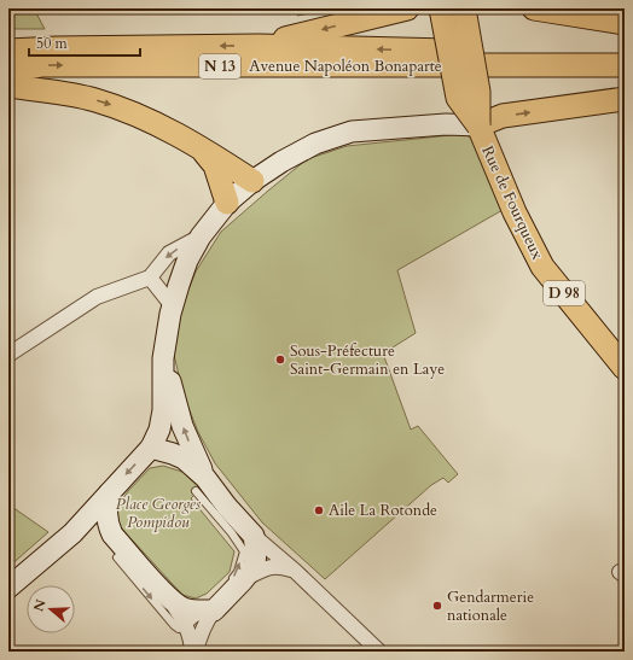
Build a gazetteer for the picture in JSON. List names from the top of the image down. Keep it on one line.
{"streets":{"main road":["N 13","Avenue Napoléon Bonaparte","Rue de Fourqueux","D 98"]},"parks":["Place Georges Pompidou"],"places":["Sous-Préfecture Saint-Germain en Laye","Aile La Rotonde","Gendarmerie nationale"],"scale_bar":"50 m","north":"left"}
